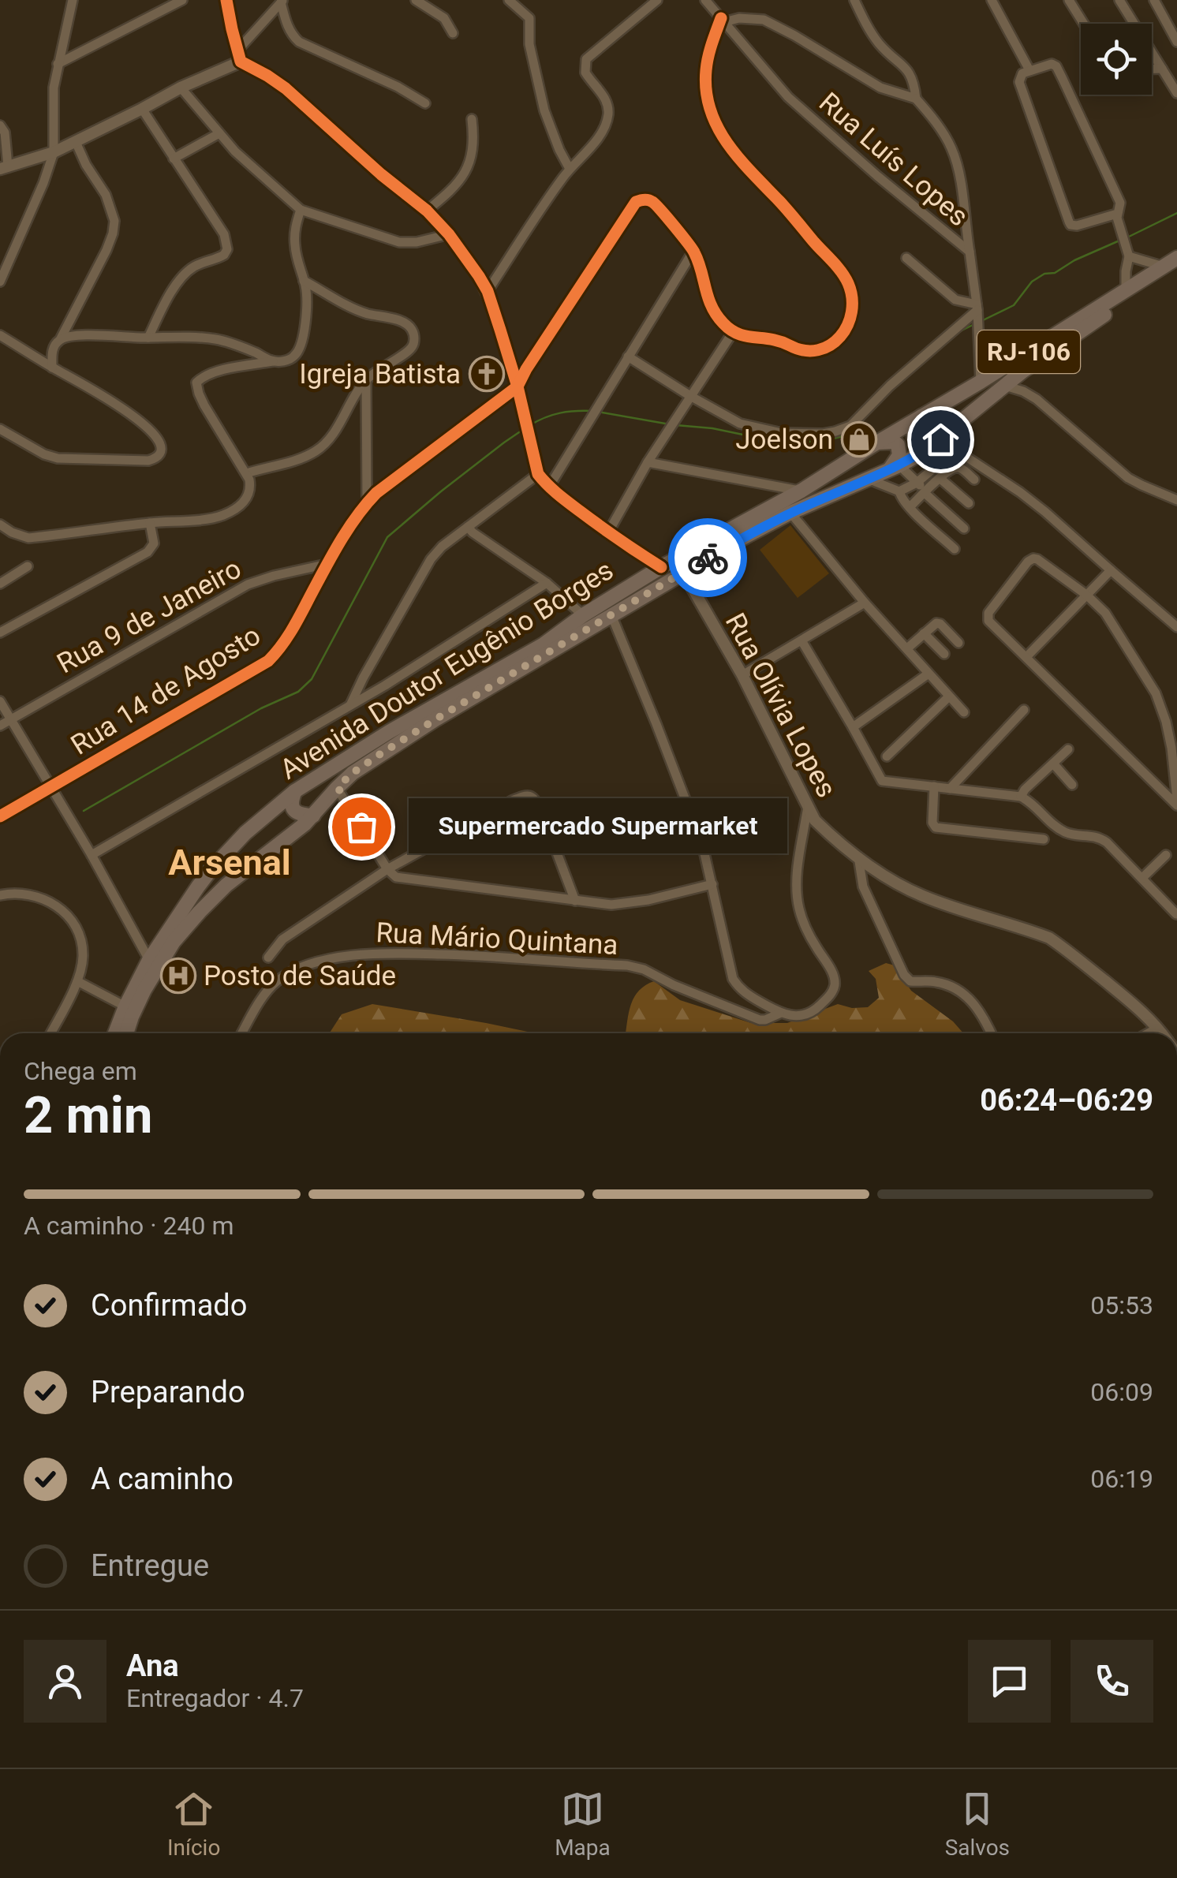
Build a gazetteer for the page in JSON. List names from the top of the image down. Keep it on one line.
{"streets":{"highway":["RJ-106","Avenida Doutor Eugênio Borges"],"street":["Rua Luís Lopes","Rua 9 de Janeiro","Rua 14 de Agosto","Rua Olívia Lopes","Rua Mário Quintana"]},"crossings":[["Rua Luís Lopes","Avenida Doutor Eugênio Borges"],["Rua 9 de Janeiro","Rua 14 de Agosto"],["Avenida Doutor Eugênio Borges","Rua Olívia Lopes"],["Rua Olívia Lopes","Rua Mário Quintana"]],"districts":["Arsenal"],"places":{"church":["Igreja Batista"],"shop":["Joelson"],"other":["Supermercado Supermarket"],"hospital":["Posto de Saúde"]},"page":{"bubble":"Supermercado Supermarket","heading":["2 min","Chega em","06:24–06:29"],"panel":["Ana","Entregador · 4.7"],"bar":"A caminho · 240 m","list":[["Confirmado","05:53"],["Preparando","06:09"],["A caminho","06:19"],"Entregue"],"tabs":["Início","Mapa","Salvos"]}}
